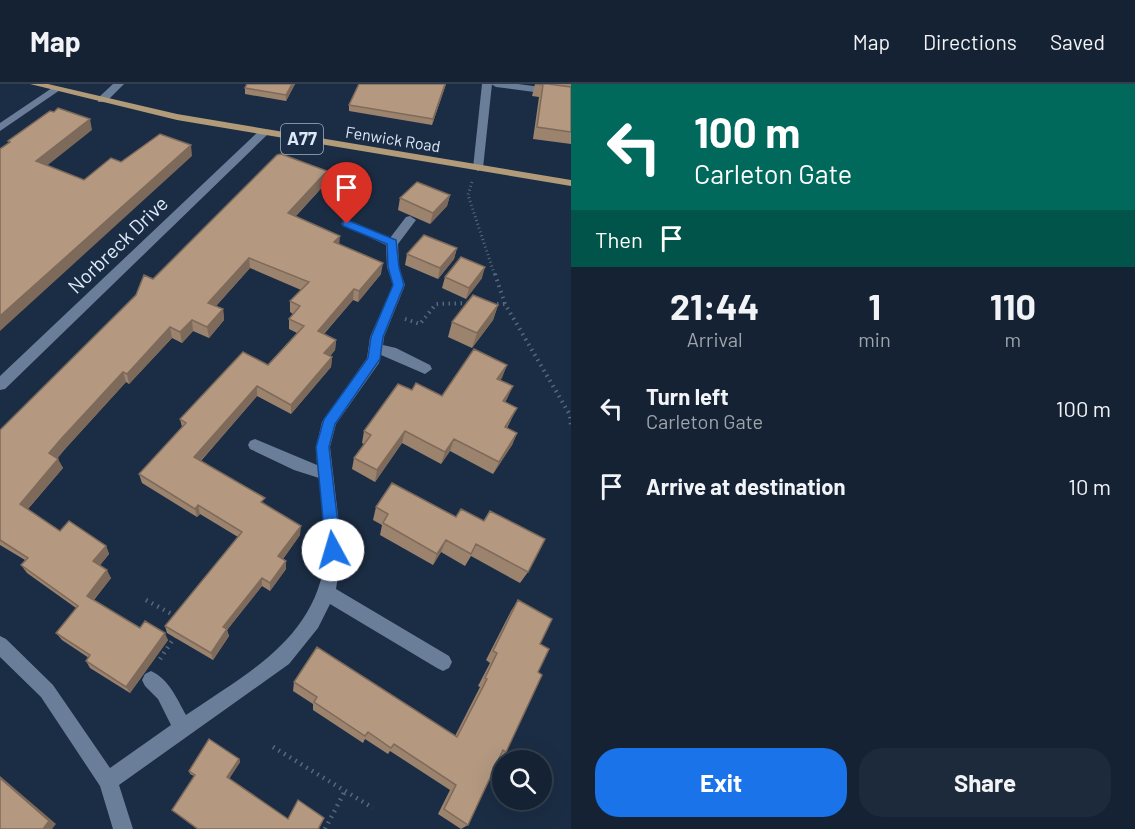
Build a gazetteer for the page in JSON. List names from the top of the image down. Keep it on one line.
{"streets":{"main road":["A77","Fenwick Road"],"street":["Norbreck Drive"]},"crossings":[["Fenwick Road","Norbreck Drive"]],"page":{"header":"Map","nav":["Map","Directions","Saved"],"turn":["100 m","Carleton Gate"],"then":"Then","eta":["21:44","Arrival","1","min","110","m"],"list":[{"name":"Turn left","note":"Carleton Gate","value":"100 m"},{"name":"Arrive at destination","value":"10 m"}],"buttons":["Exit","Share"]}}
